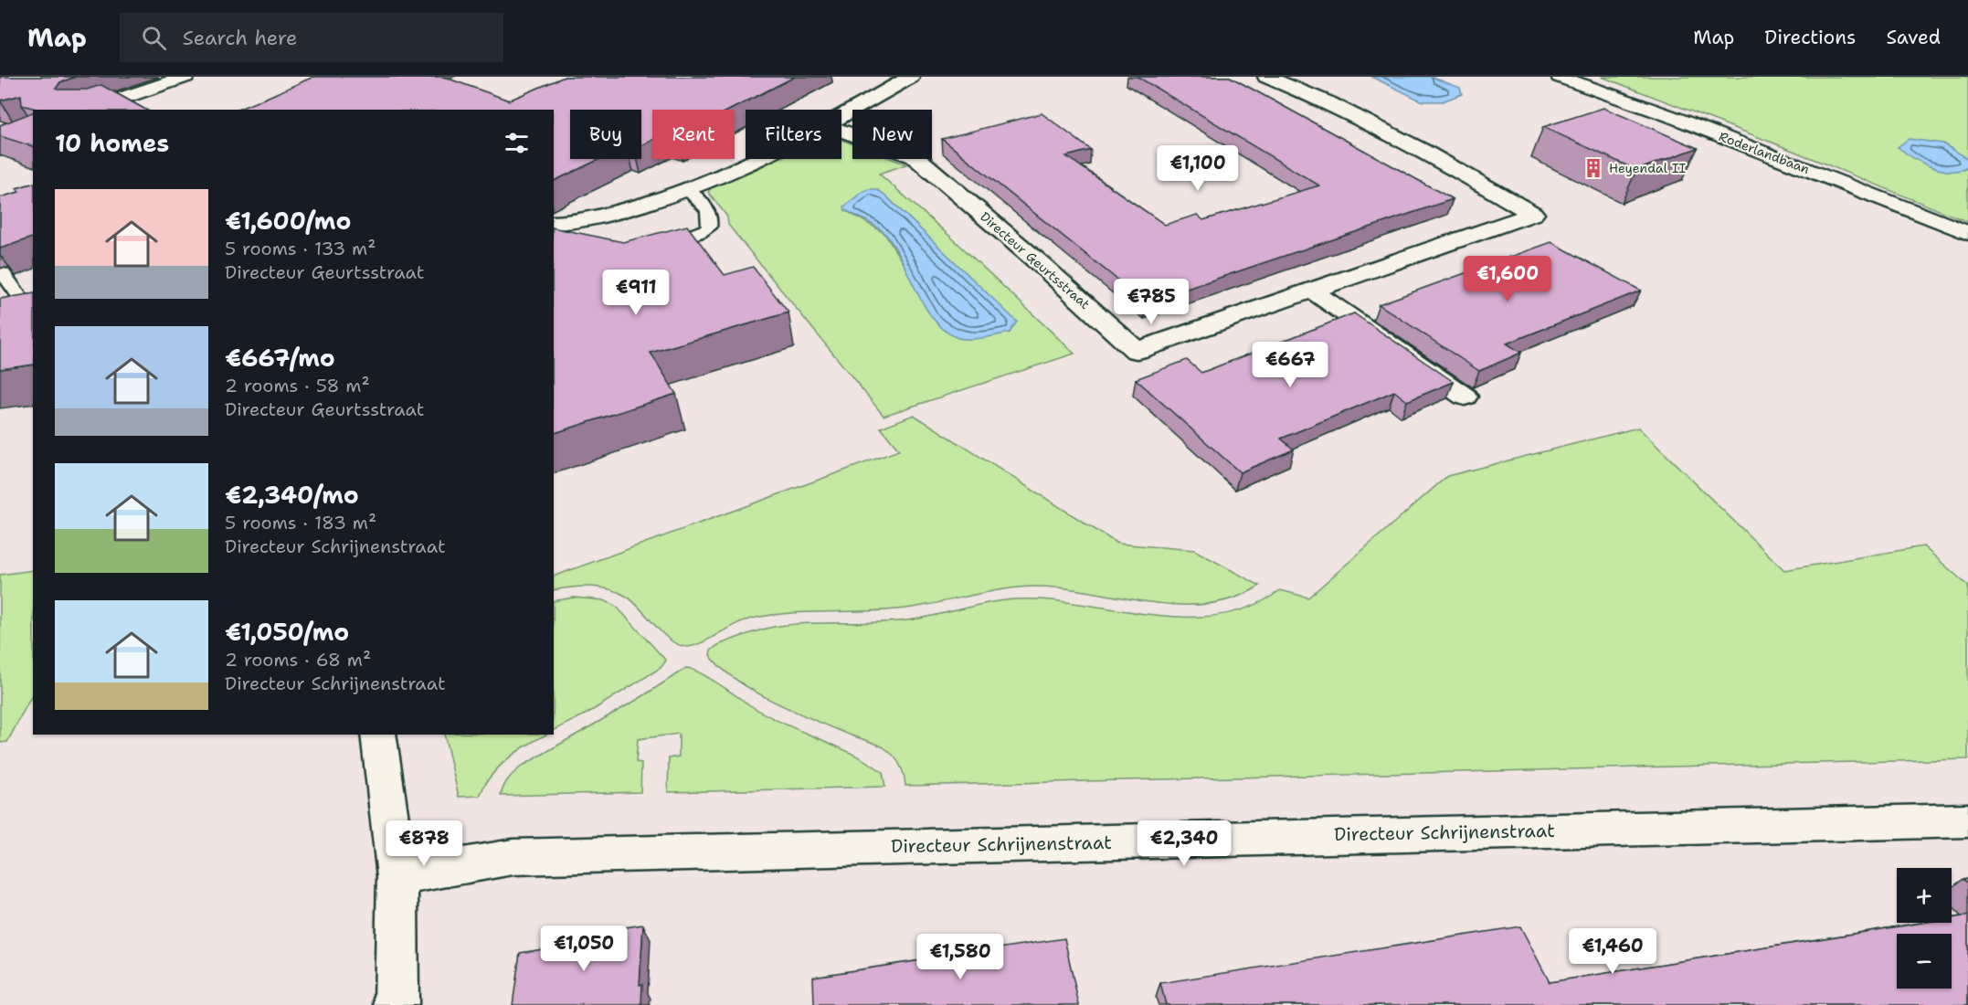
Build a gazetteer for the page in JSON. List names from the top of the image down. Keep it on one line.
{"streets":{"street":["Roderlandbaan","Directeur Geurtsstraat","Directeur Schrijnenstraat"]},"places":{"building":["Heyendal II"]},"page":{"header":"Map","search":"Search here","nav":["Map","Directions","Saved"],"chip":["Buy","Rent","Filters","New"],"heading":"10 homes","price":["€1,100","€1,600","€911","€785","€667","€878","€2,340","€1,050","€1,460","€1,580"],"list":[{"name":"€1,600/mo","note":"5 rooms · 133 m² · Directeur Geurtsstraat"},{"name":"€667/mo","note":"2 rooms · 58 m² · Directeur Geurtsstraat"},{"name":"€2,340/mo","note":"5 rooms · 183 m² · Directeur Schrijnenstraat"},{"name":"€1,050/mo","note":"2 rooms · 68 m² · Directeur Schrijnenstraat"}],"map_buttons":["+","−"]}}
